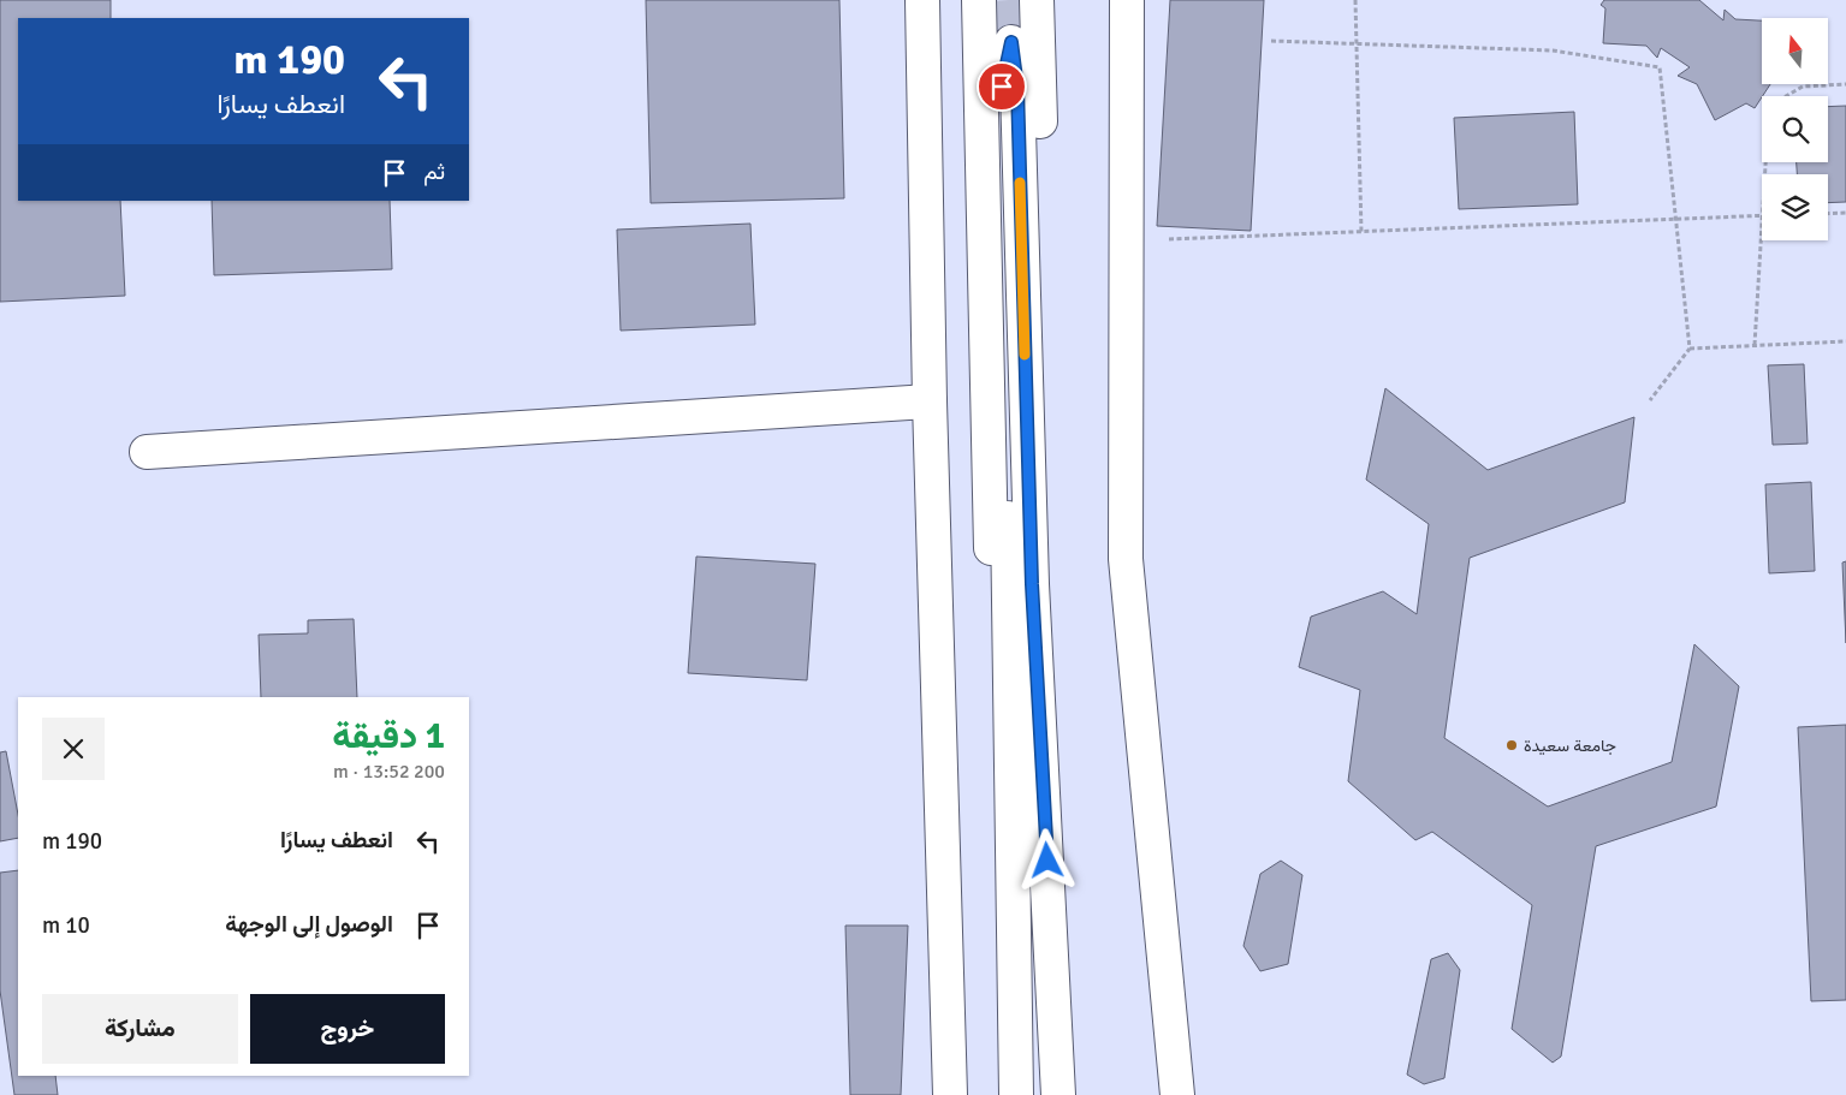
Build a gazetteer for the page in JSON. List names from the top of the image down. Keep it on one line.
{"places":["جامعة سعيدة"],"north":"top","page":{"turn":["190 m","انعطف يسارًا"],"then":"ثم","heading":["1 دقيقة","200 m · 13:52"],"list":[{"name":"انعطف يسارًا","value":"190 m"},{"name":"الوصول إلى الوجهة","value":"10 m"}],"buttons":["خروج","مشاركة"]}}
